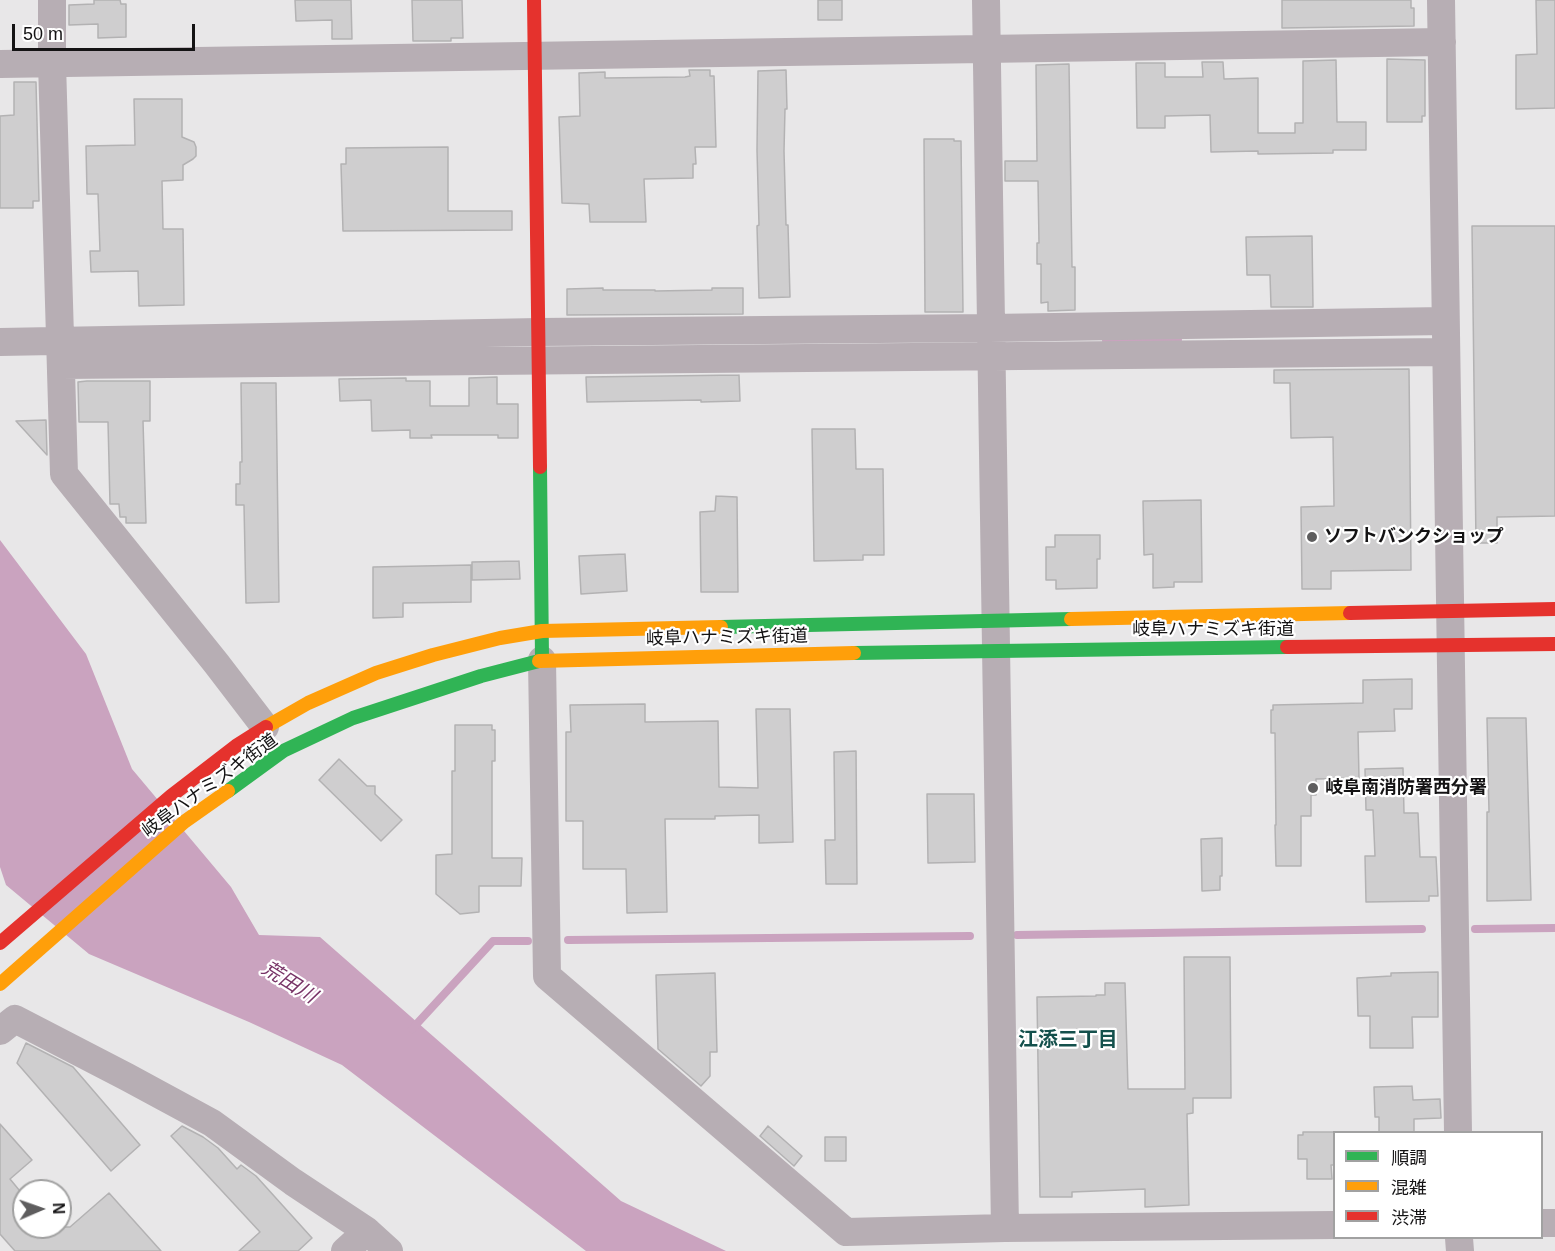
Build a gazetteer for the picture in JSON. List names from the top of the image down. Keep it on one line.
{"streets":{"main road":["岐阜ハナミズキ街道"]},"districts":["江添三丁目"],"water":["荒田川"],"places":["ソフトバンクショップ","岐阜南消防署西分署"],"legend":["順調","混雑","渋滞"],"scale_bar":"50 m","north":"right"}
